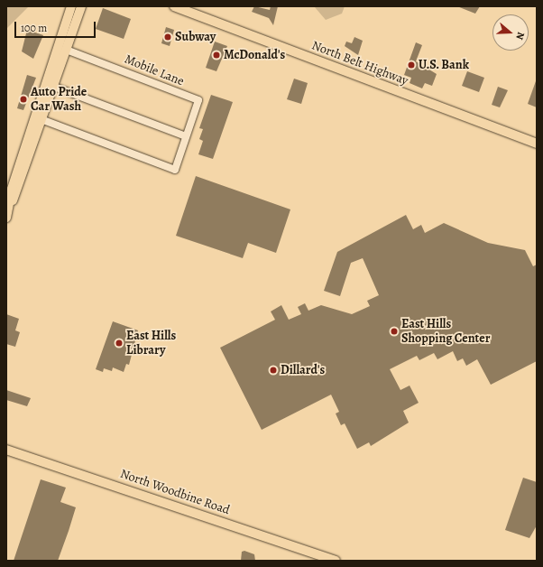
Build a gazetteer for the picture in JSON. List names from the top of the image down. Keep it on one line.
{"streets":{"main road":["North Belt Highway","North Woodbine Road"],"street":["Mobile Lane"]},"places":["Subway","McDonald's","U.S. Bank","Auto Pride Car Wash","East Hills Shopping Center","East Hills Library","Dillard's"],"scale_bar":"100 m","north":"right"}
